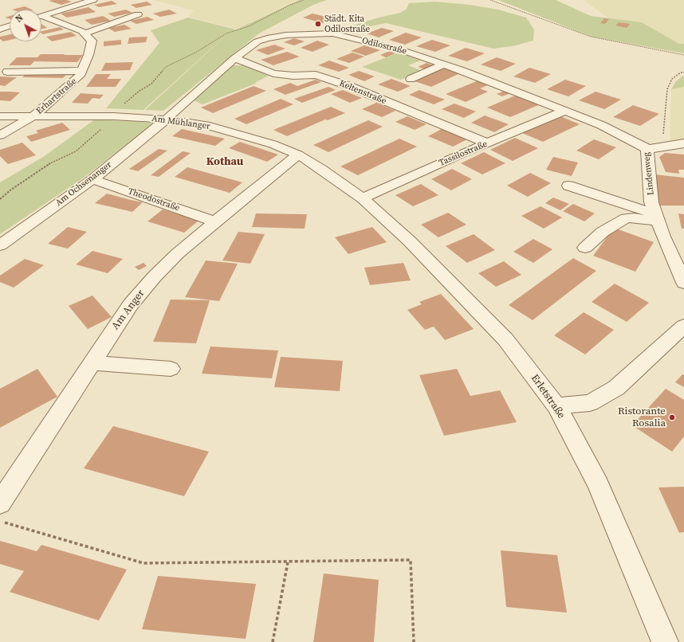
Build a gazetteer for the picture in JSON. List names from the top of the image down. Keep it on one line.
{"streets":{"street":["Odilostraße","Keltenstraße","Erhartstraße","Am Mühlanger","Tassilostraße","Lindenweg","Am Ochsenanger","Theodostraße","Am Anger","Erletstraße"]},"crossings":[["Odilostraße","Keltenstraße"],["Odilostraße","Am Mühlanger"],["Odilostraße","Tassilostraße"],["Odilostraße","Lindenweg"],["Odilostraße","Am Ochsenanger"],["Keltenstraße","Tassilostraße"],["Erhartstraße","Am Mühlanger"],["Am Mühlanger","Tassilostraße"],["Am Mühlanger","Am Ochsenanger"],["Am Mühlanger","Am Anger"],["Am Mühlanger","Erletstraße"],["Tassilostraße","Lindenweg"],["Tassilostraße","Erletstraße"],["Am Ochsenanger","Theodostraße"],["Theodostraße","Am Anger"]],"districts":["Kothau"],"places":["Städt. Kita Odilostraße","Ristorante Rosalia"],"north":"top left"}
